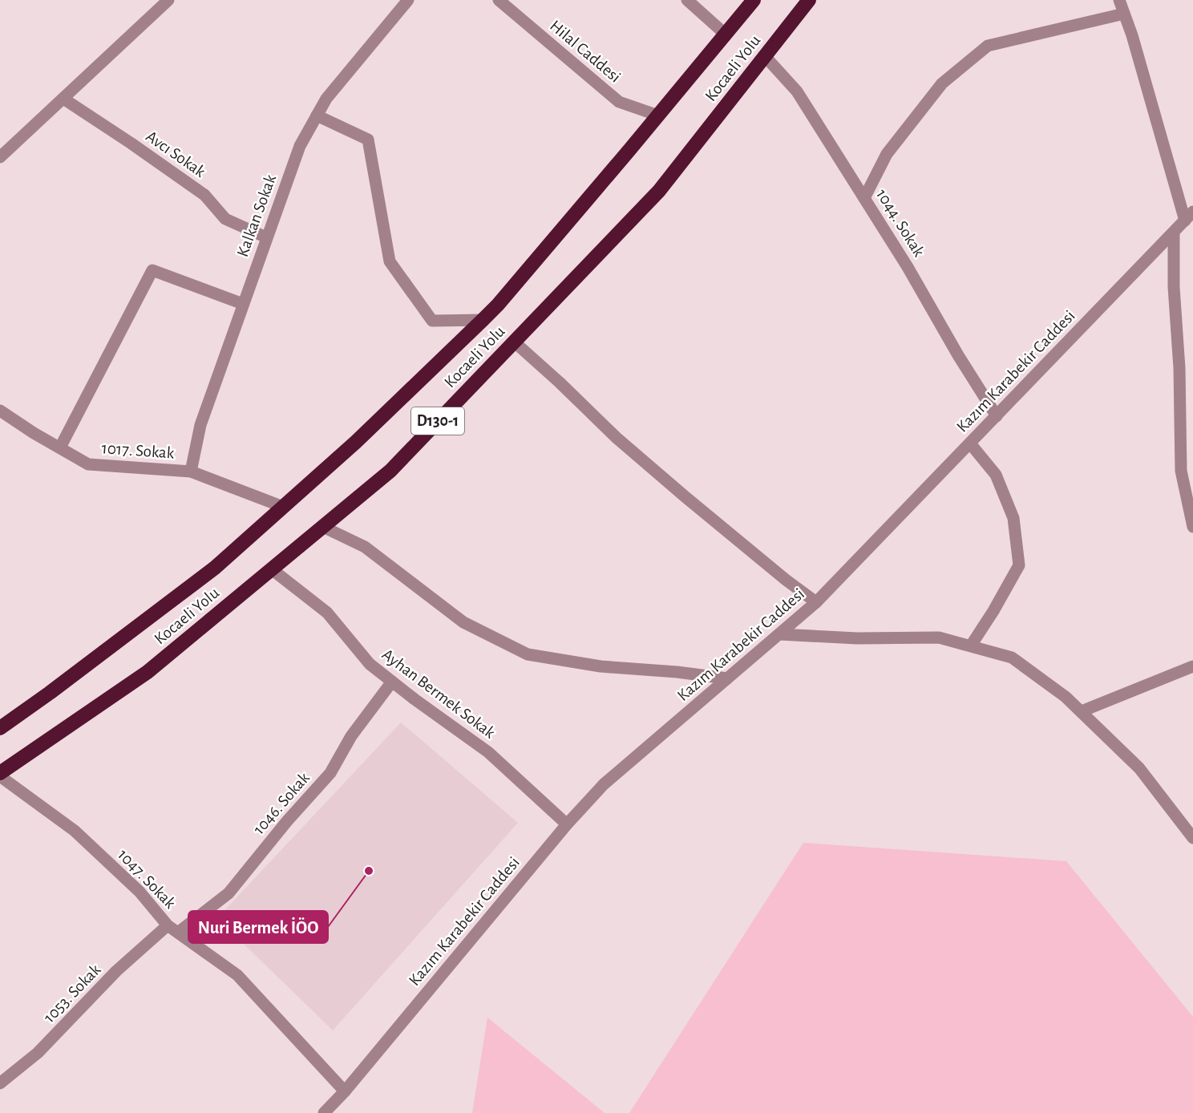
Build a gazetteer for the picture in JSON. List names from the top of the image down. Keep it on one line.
{"streets":{"highway":["Kocaeli̇ Yolu","D130-1"],"street":["Hilal Caddesi","Avcı Sokak","Kalkan Sokak","1044. Sokak","Kazım Karabekir Caddesi","1017. Sokak","Ayhan Bermek Sokak","1046. Sokak","1047. Sokak","1053. Sokak"]},"crossings":[["Hilal Caddesi","Kocaeli̇ Yolu"],["Kocaeli̇ Yolu","1044. Sokak"],["Kocaeli̇ Yolu","1017. Sokak"],["Kocaeli̇ Yolu","Ayhan Bermek Sokak"],["Kocaeli̇ Yolu","1047. Sokak"],["Avcı Sokak","Kalkan Sokak"],["Kalkan Sokak","1017. Sokak"],["1044. Sokak","Kazım Karabekir Caddesi"],["Kazım Karabekir Caddesi","Ayhan Bermek Sokak"],["Kazım Karabekir Caddesi","1047. Sokak"],["Ayhan Bermek Sokak","1046. Sokak"],["1046. Sokak","1047. Sokak"],["1047. Sokak","1053. Sokak"]],"places":["Nuri Bermek İÖO"]}
